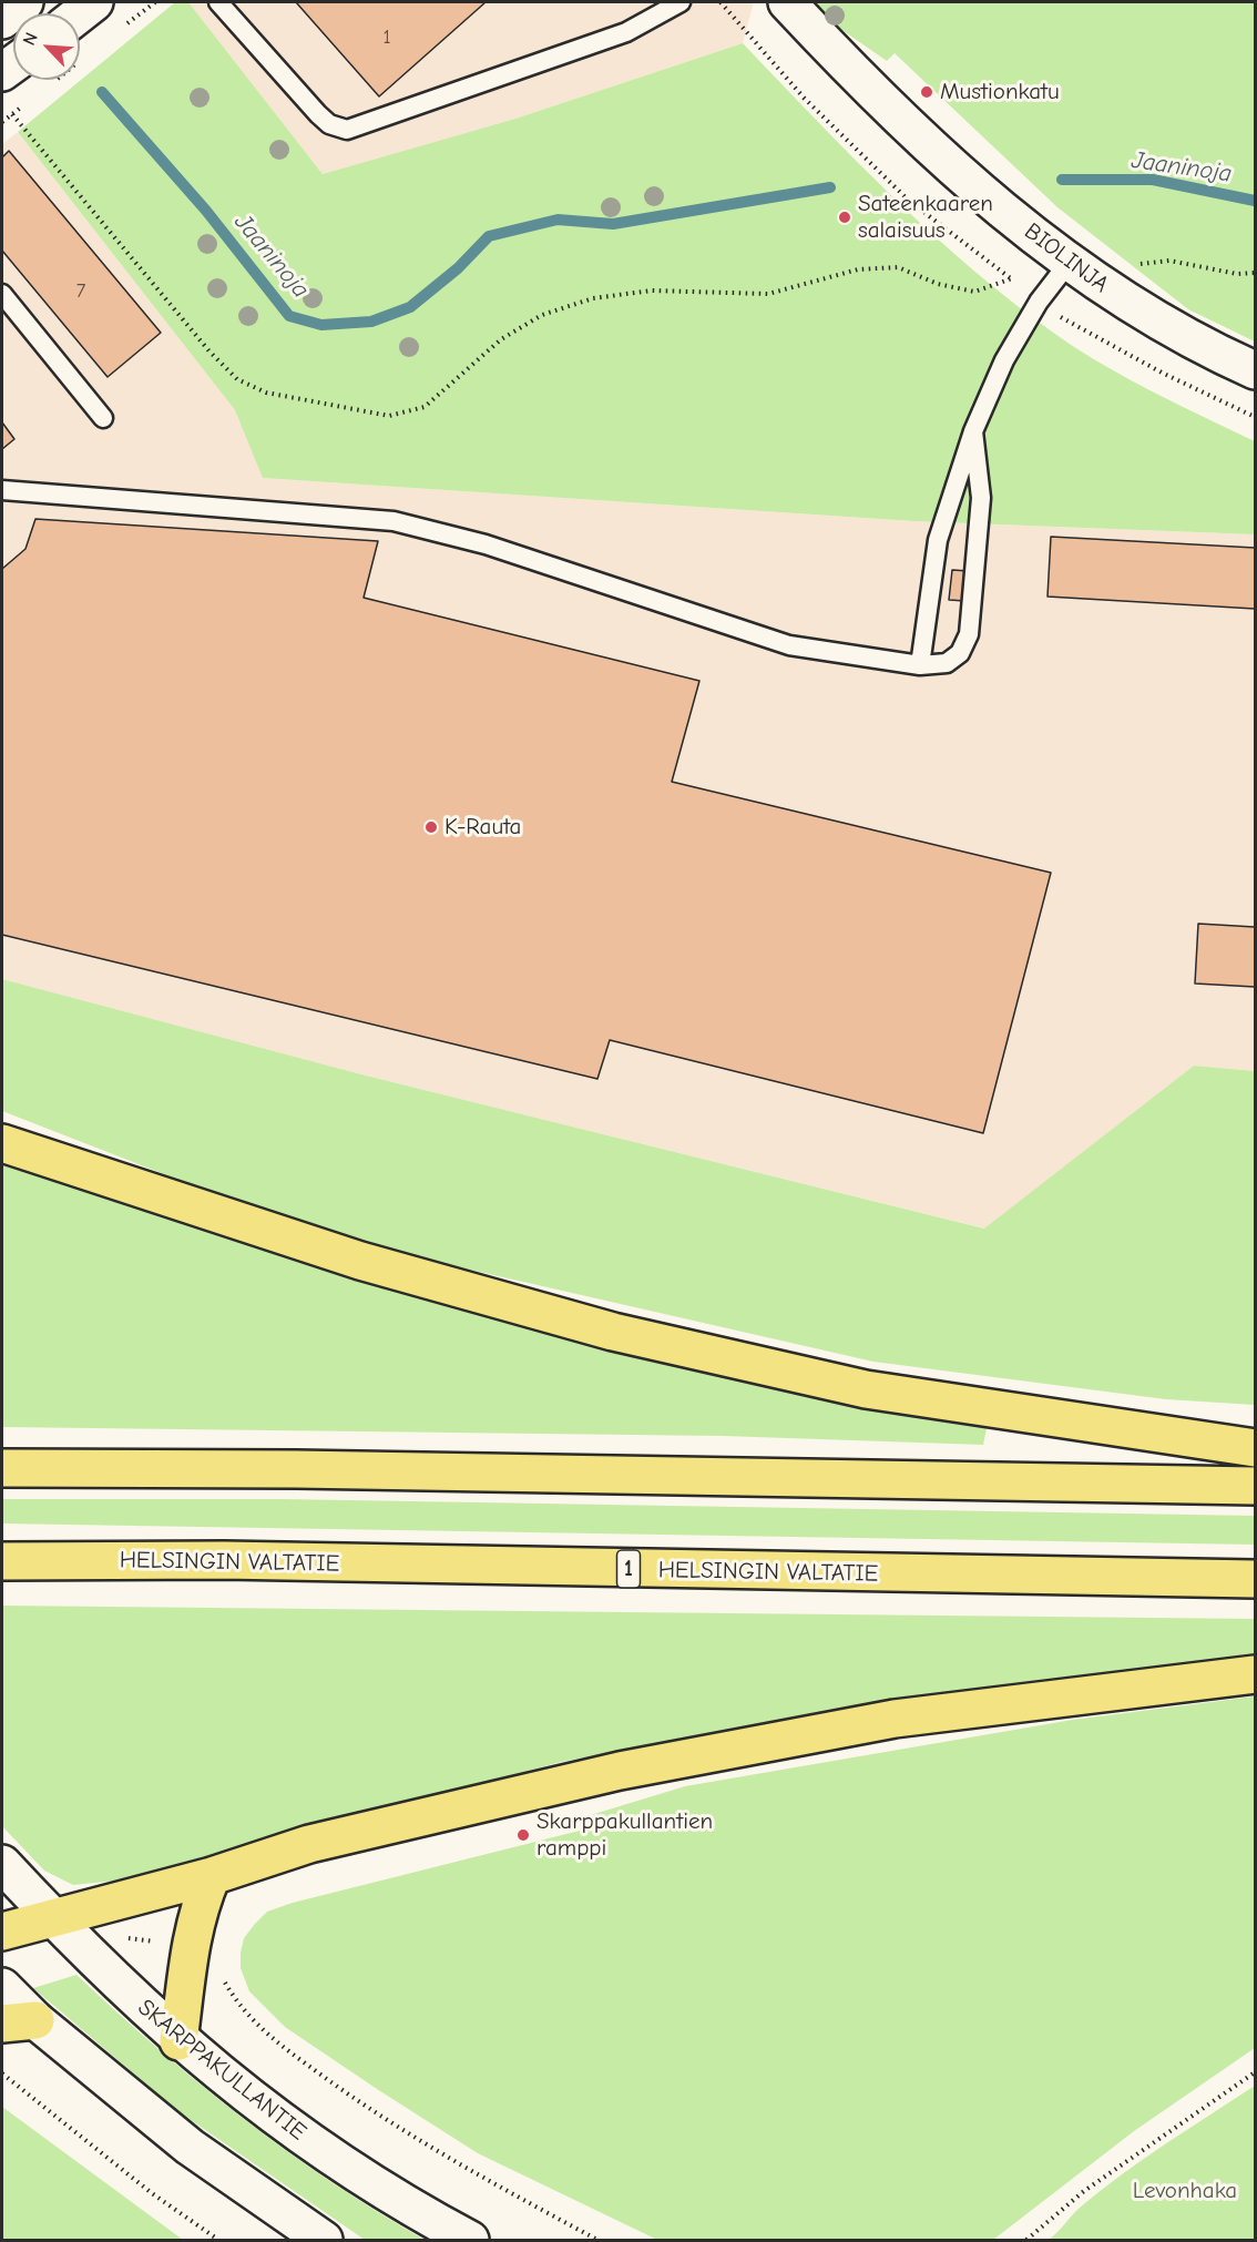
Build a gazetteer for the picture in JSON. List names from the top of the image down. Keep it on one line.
{"streets":{"highway":["HELSINGIN VALTATIE","1"],"main road":["BIOLINJA","SKARPPAKULLANTIE"]},"water":["Jaaninoja"],"parks":["Levonhaka"],"places":["Mustionkatu","Sateenkaaren salaisuus","K-Rauta","Skarppakullantien ramppi"],"house_numbers":["1","7"],"north":"top left"}
